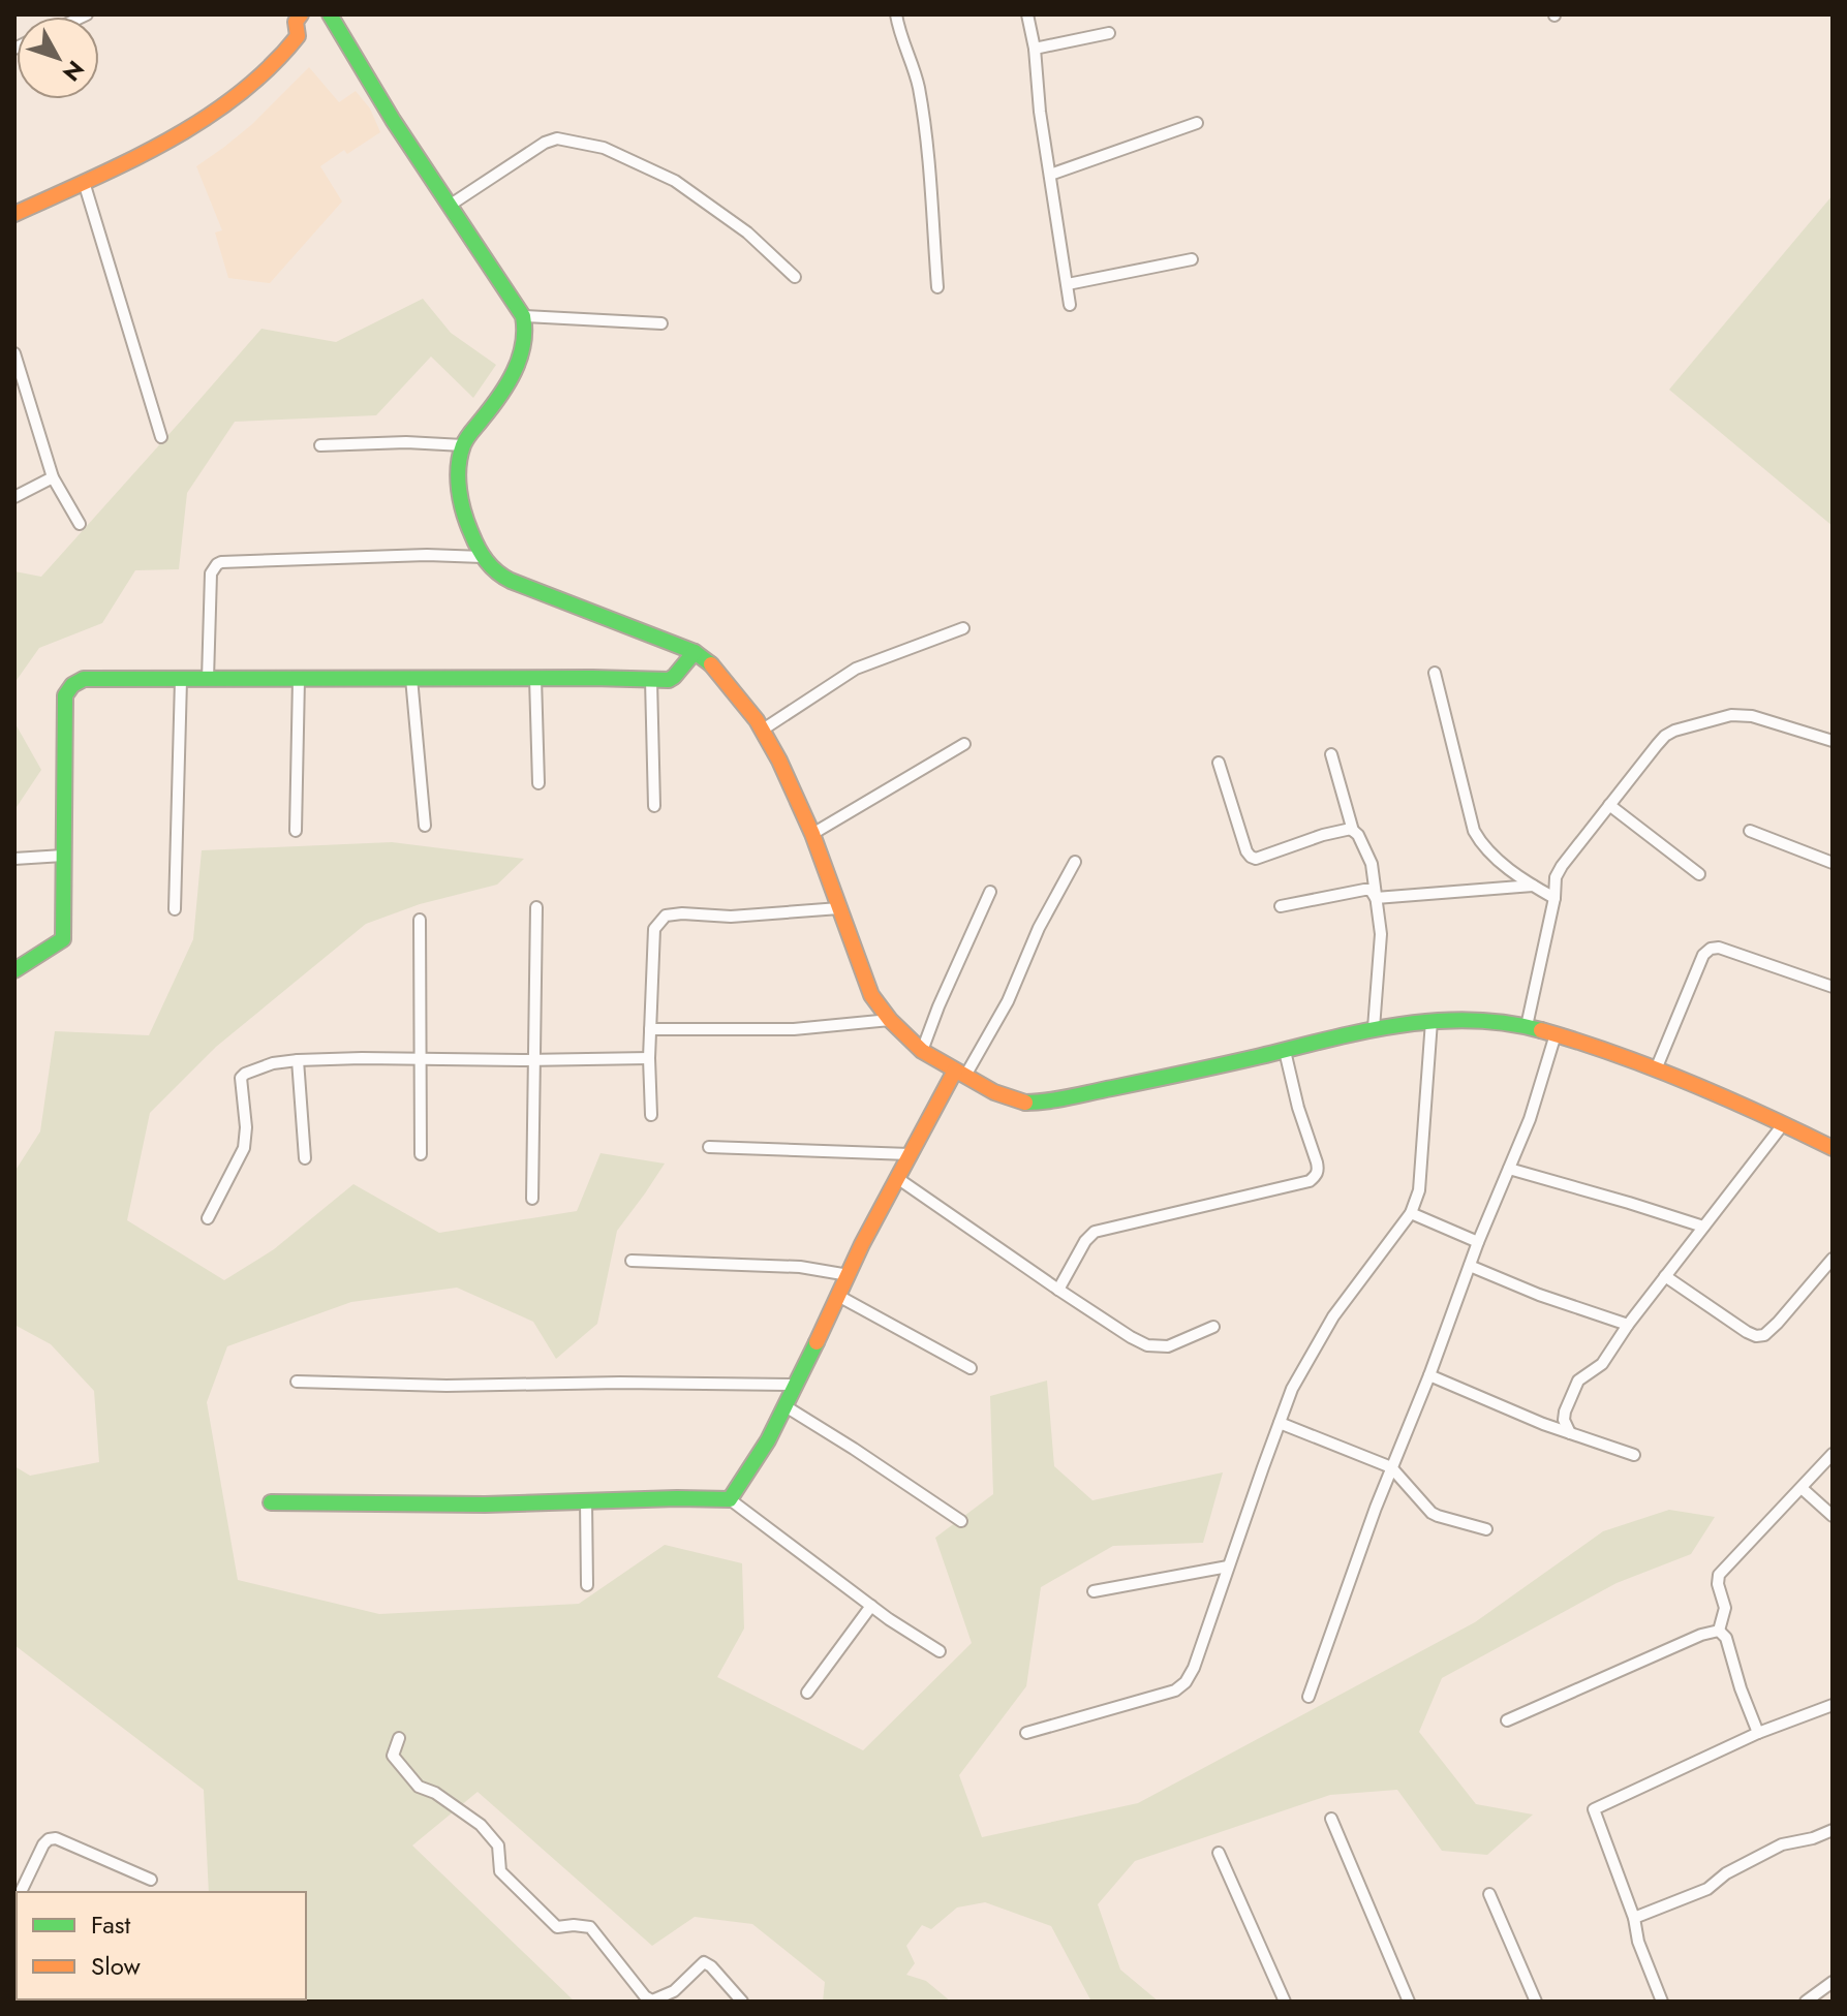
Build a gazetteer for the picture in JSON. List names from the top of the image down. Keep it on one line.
{"legend":["Fast","Slow"],"north":"bottom right"}
